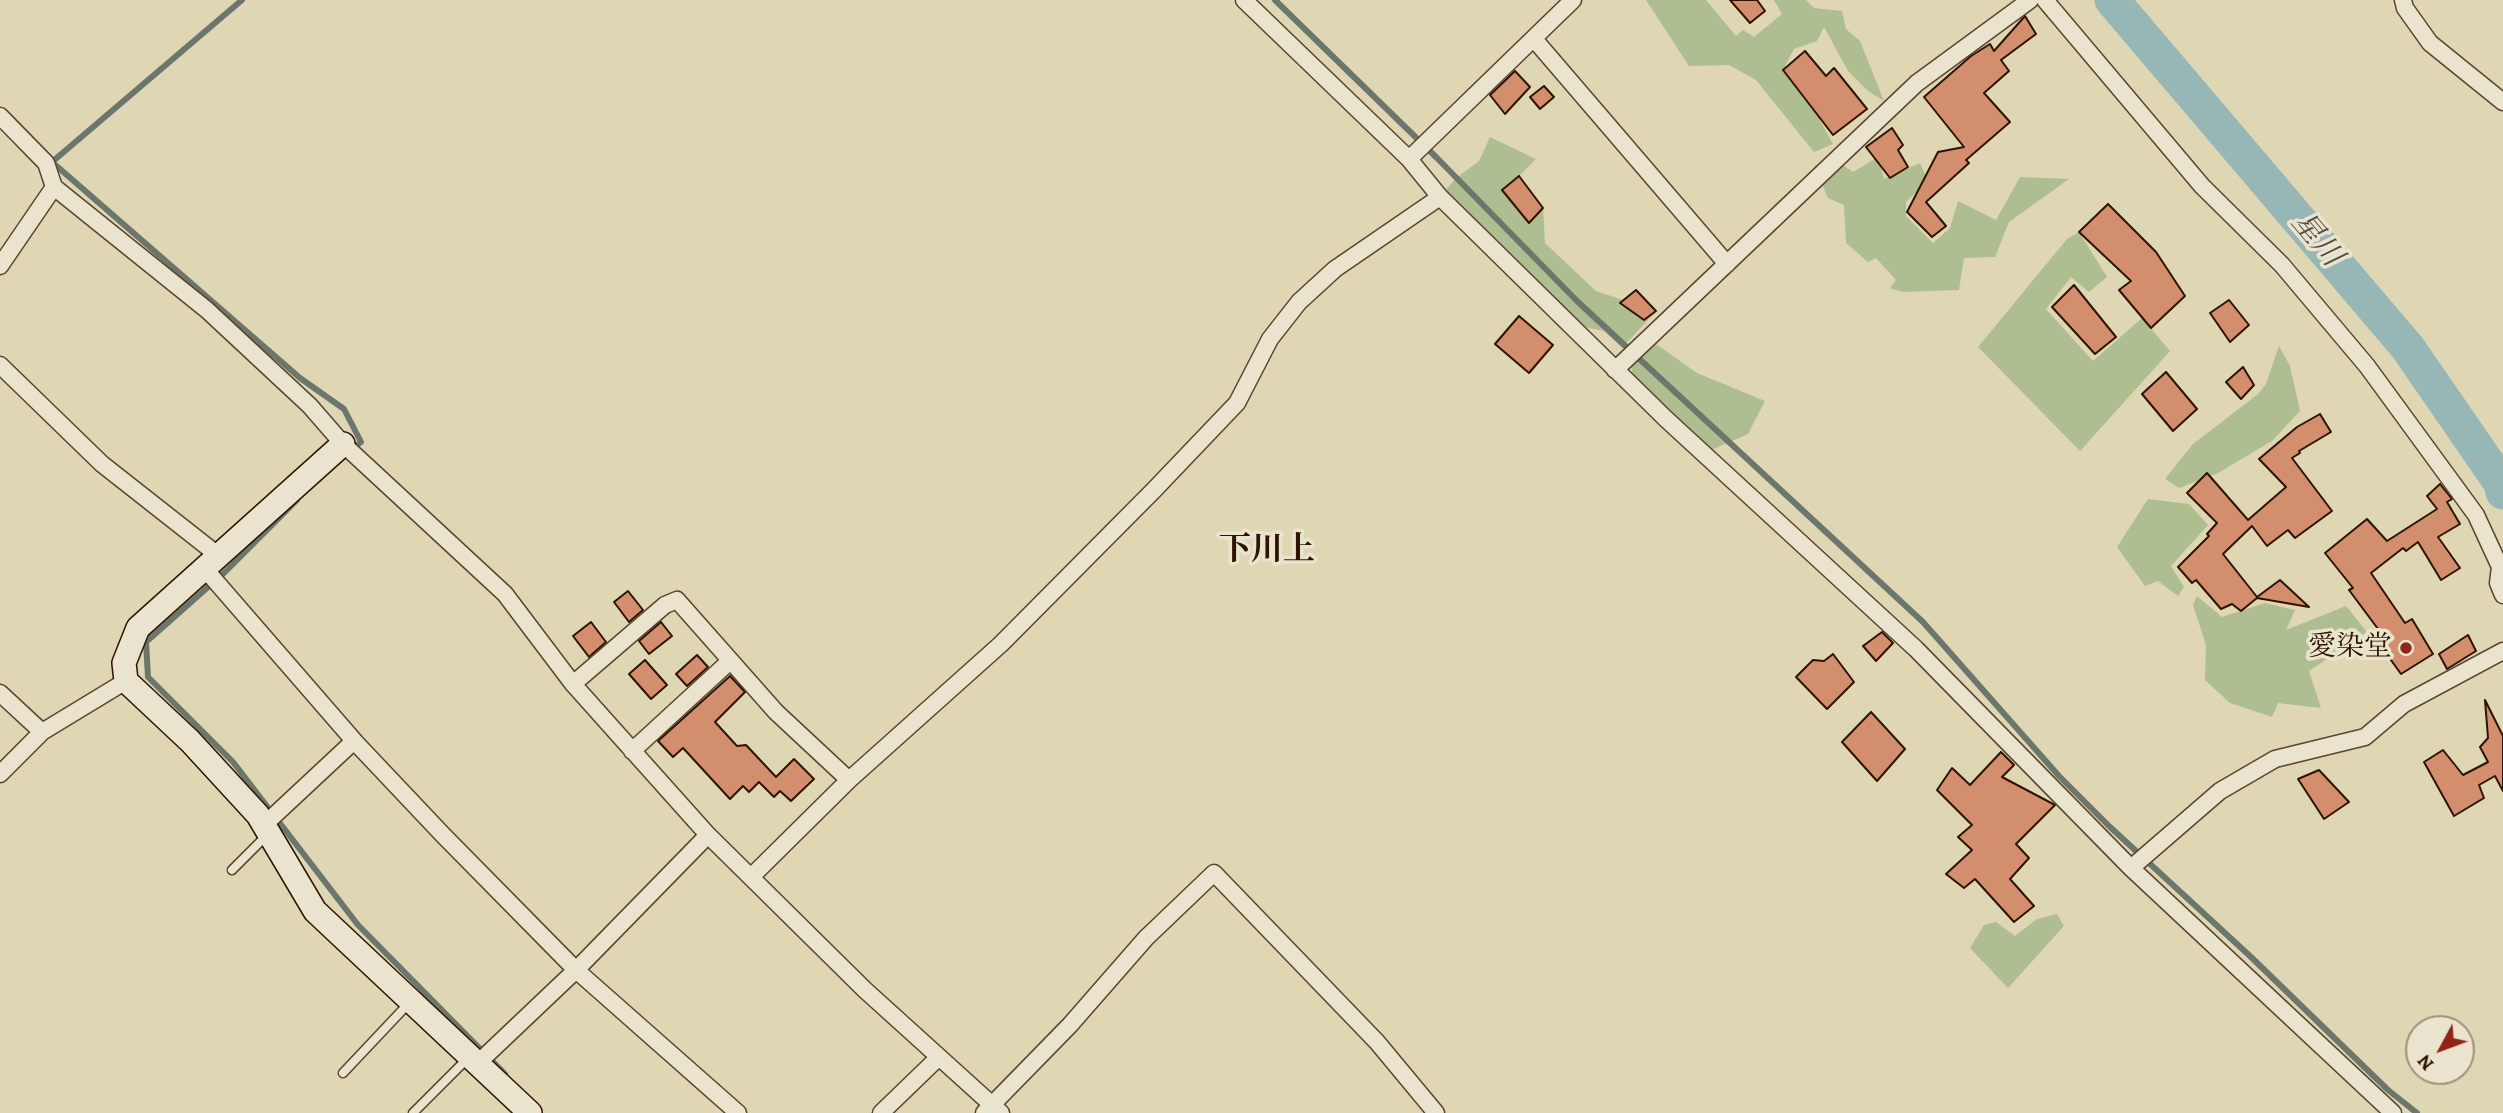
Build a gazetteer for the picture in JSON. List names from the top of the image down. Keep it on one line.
{"districts":["下川上"],"water":["星川"],"places":["愛染堂"],"north":"bottom left"}
